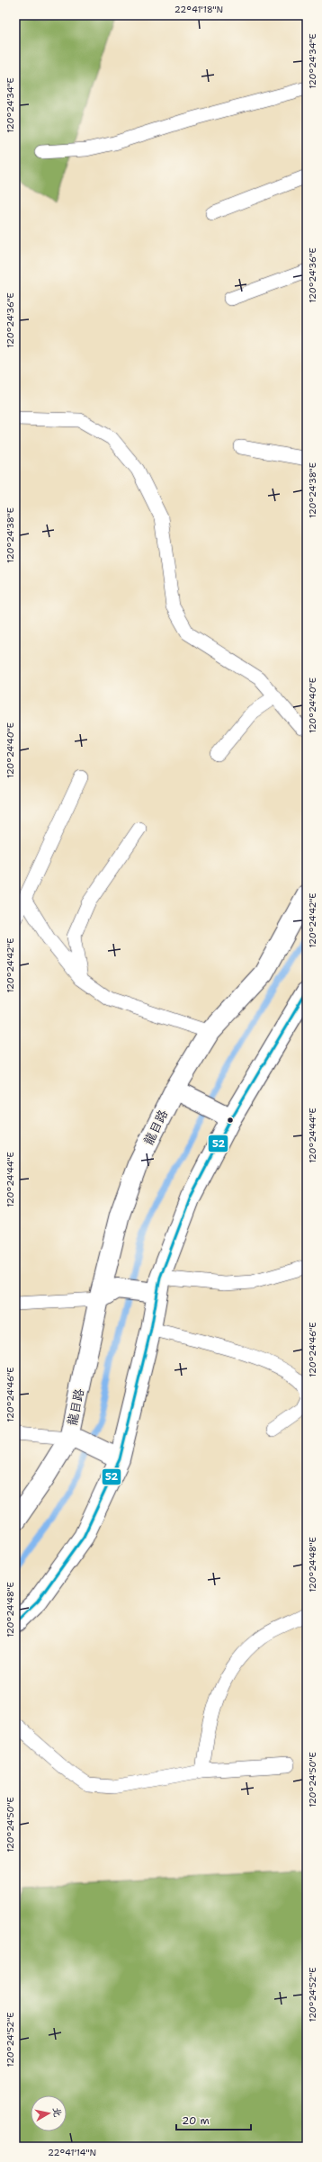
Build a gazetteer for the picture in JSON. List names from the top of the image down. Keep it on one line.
{"streets":{"street":["龍目路"]},"lines":["transit line 52"],"scale_bar":"20 m","north":"right","coordinates":["22°41'18\"N","120°24'34\"E","120°24'36\"E","120°24'38\"E","120°24'40\"E","120°24'42\"E","120°24'44\"E","120°24'46\"E","120°24'48\"E","120°24'50\"E","120°24'52\"E","22°41'14\"N"]}
